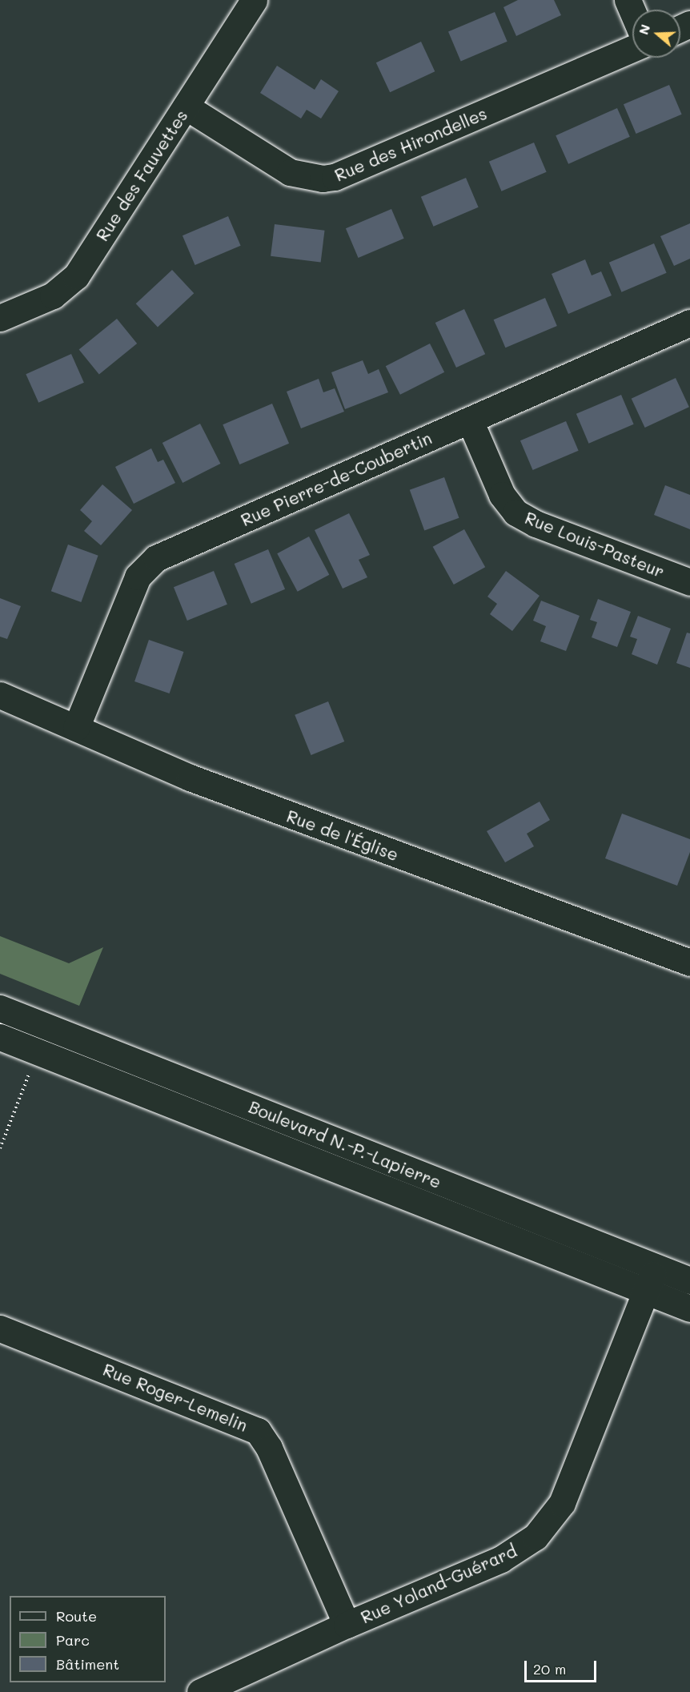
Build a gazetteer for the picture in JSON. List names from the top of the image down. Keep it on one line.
{"streets":{"street":["Rue des Hirondelles","Rue des Fauvettes","Rue Pierre-de-Coubertin","Rue Louis-Pasteur","Rue de l'Église","Boulevard N.-P.-Lapierre","Rue Roger-Lemelin","Rue Yoland-Guérard"]},"crossings":[["Rue des Hirondelles","Rue des Fauvettes"],["Rue Pierre-de-Coubertin","Rue Louis-Pasteur"],["Rue Pierre-de-Coubertin","Rue de l'Église"],["Boulevard N.-P.-Lapierre","Rue Yoland-Guérard"],["Rue Roger-Lemelin","Rue Yoland-Guérard"]],"legend":["Route","Parc","Bâtiment"],"scale_bar":"20 m","north":"left"}
